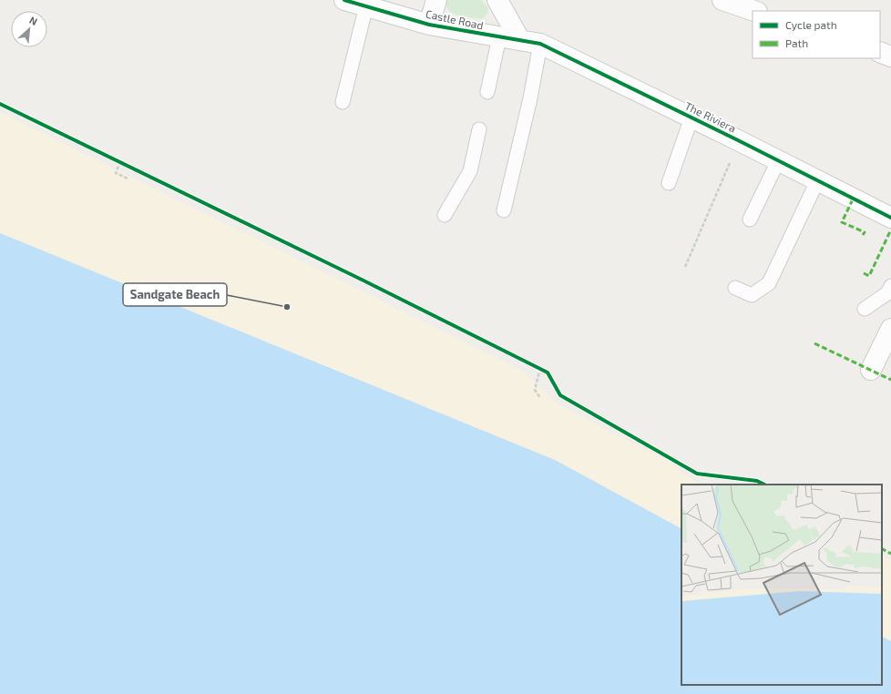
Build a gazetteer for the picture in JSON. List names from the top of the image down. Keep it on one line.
{"streets":{"street":["Castle Road","The Riviera"]},"crossings":[["Castle Road","The Riviera"]],"places":["Sandgate Beach"],"legend":["Cycle path","Path"],"north":"top right"}
